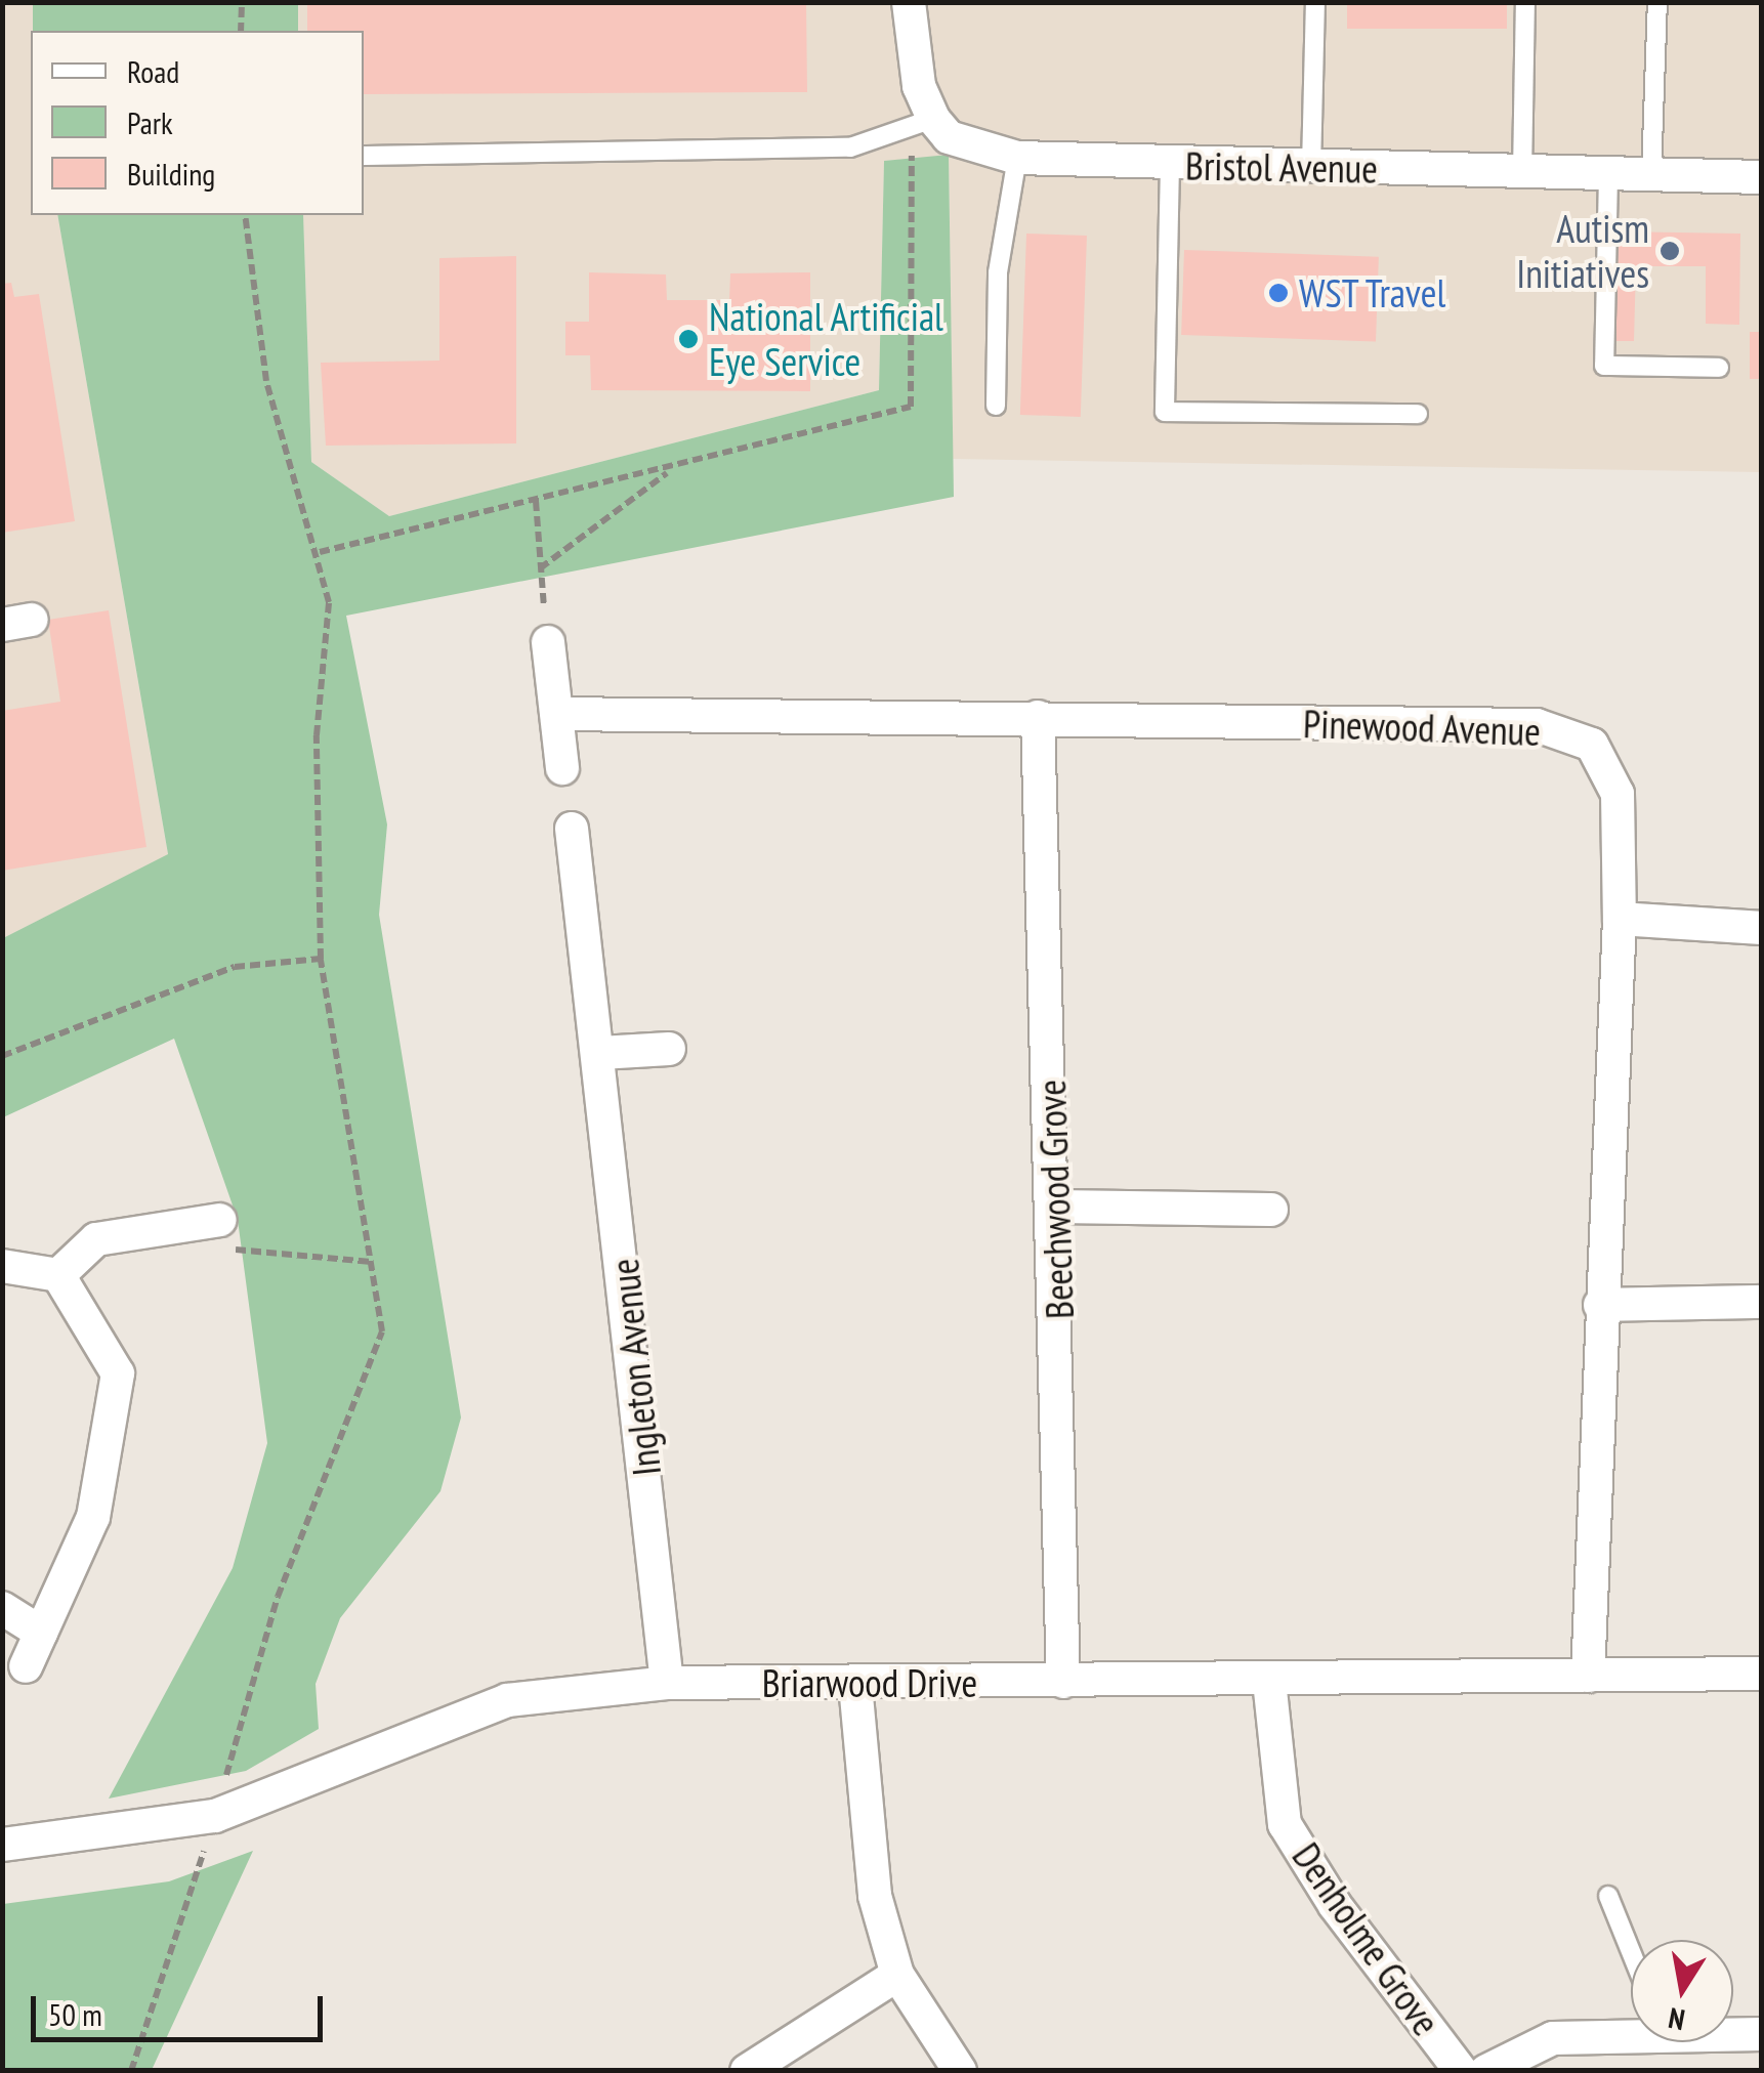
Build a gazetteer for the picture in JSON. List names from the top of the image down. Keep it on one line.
{"streets":{"street":["Bristol Avenue","Pinewood Avenue","Beechwood Grove","Ingleton Avenue","Briarwood Drive","Denholme Grove"]},"crossings":[["Pinewood Avenue","Beechwood Grove"],["Pinewood Avenue","Briarwood Drive"],["Beechwood Grove","Briarwood Drive"],["Ingleton Avenue","Briarwood Drive"],["Briarwood Drive","Denholme Grove"]],"places":["Autism Initiatives","WST Travel","National Artificial Eye Service"],"legend":["Road","Park","Building"],"scale_bar":"50 m","north":"bottom"}
